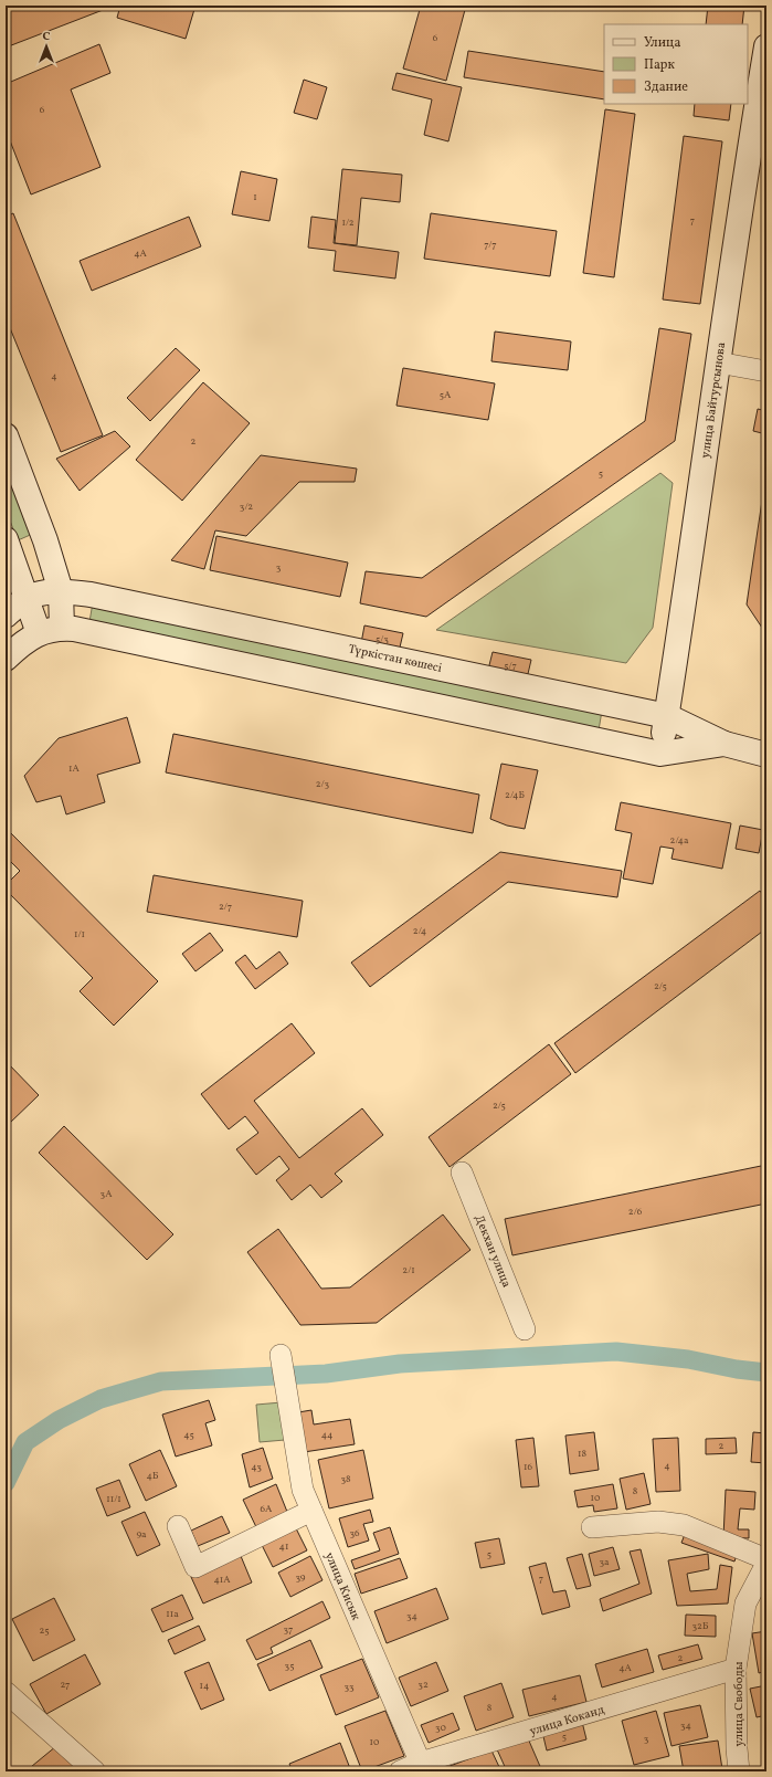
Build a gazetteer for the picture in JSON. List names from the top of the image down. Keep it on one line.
{"streets":{"main road":["улица Байтурсынова","Түркістан көшесі"],"street":["Декхан улица","улица Кисык","улица Свободы","улица Коканд"]},"crossings":[["улица Байтурсынова","Түркістан көшесі"],["улица Кисык","улица Коканд"],["улица Свободы","улица Коканд"]],"house_numbers":["6","6","1","7","1/2","7/7","4А","4","5А","2","5","3/2","3","5/3","5/7","1А","2/3","2/4Б","2/4а","2/7","2/4","1/1","2/5","2/5","3А","2/6","2/1","45","44","2","18","4","43","16","4Б","38","8","10","11/1","6А","36","9а","41","5","3а","39","7","41А","11а","34","32Б","37","25","2","35","4А","27","32","14","33","4","8","34","30","5","3","10"],"legend":["Улица","Парк","Здание"],"north":"top"}
